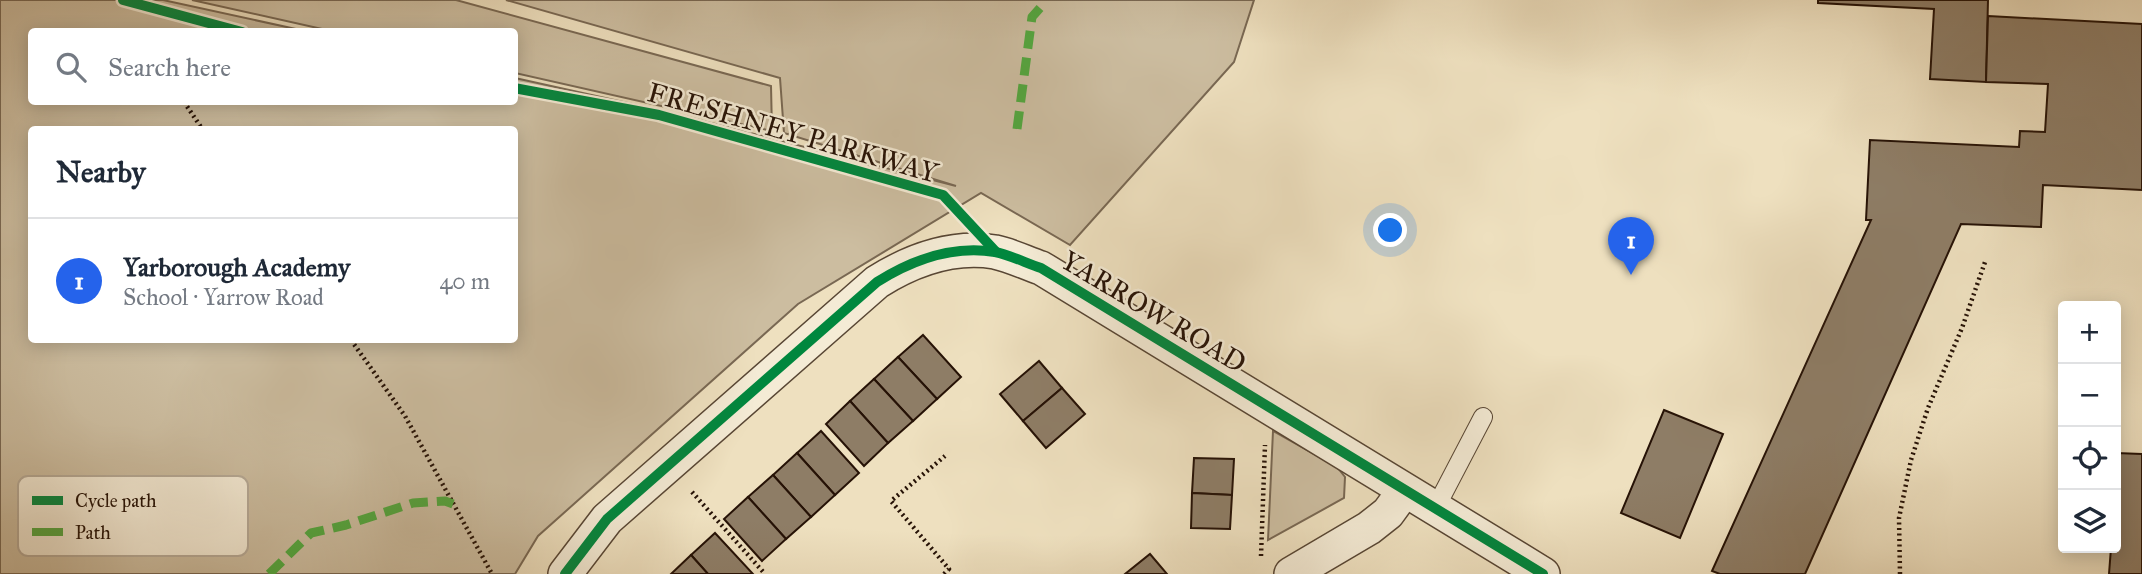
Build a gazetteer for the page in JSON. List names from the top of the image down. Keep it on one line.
{"streets":{"street":["YARROW ROAD"],"cycle path":["FRESHNEY PARKWAY"]},"legend":["Cycle path","Path"],"page":{"search":"Search here","heading":"Nearby","pins":"1","list":[{"mark":"1","name":"Yarborough Academy","note":"School · Yarrow Road","value":"40 m"}],"map_buttons":["+","−"]}}
